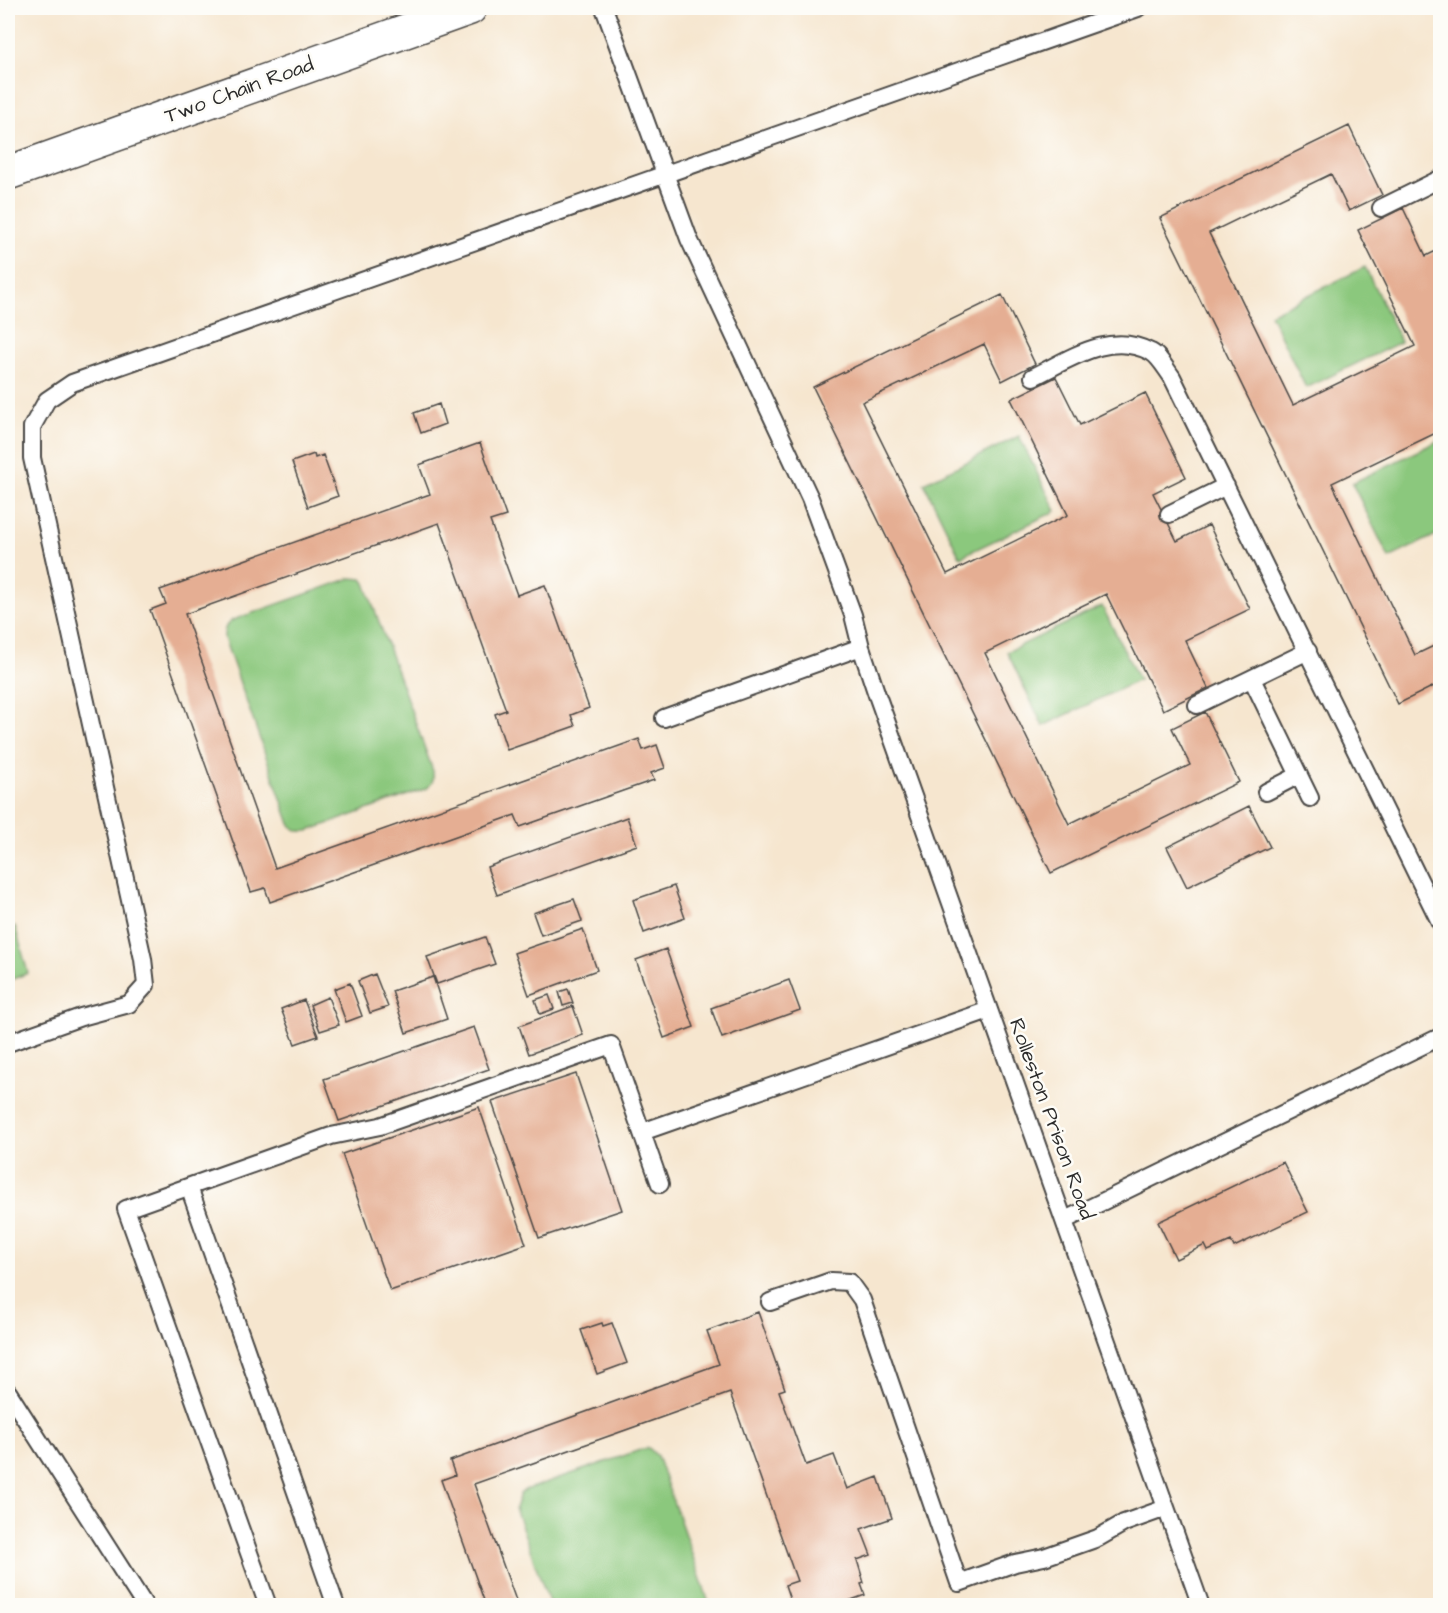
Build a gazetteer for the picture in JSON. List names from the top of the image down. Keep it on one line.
{"streets":{"street":["Two Chain Road"],"lane":["Rolleston Prison Road"]}}
